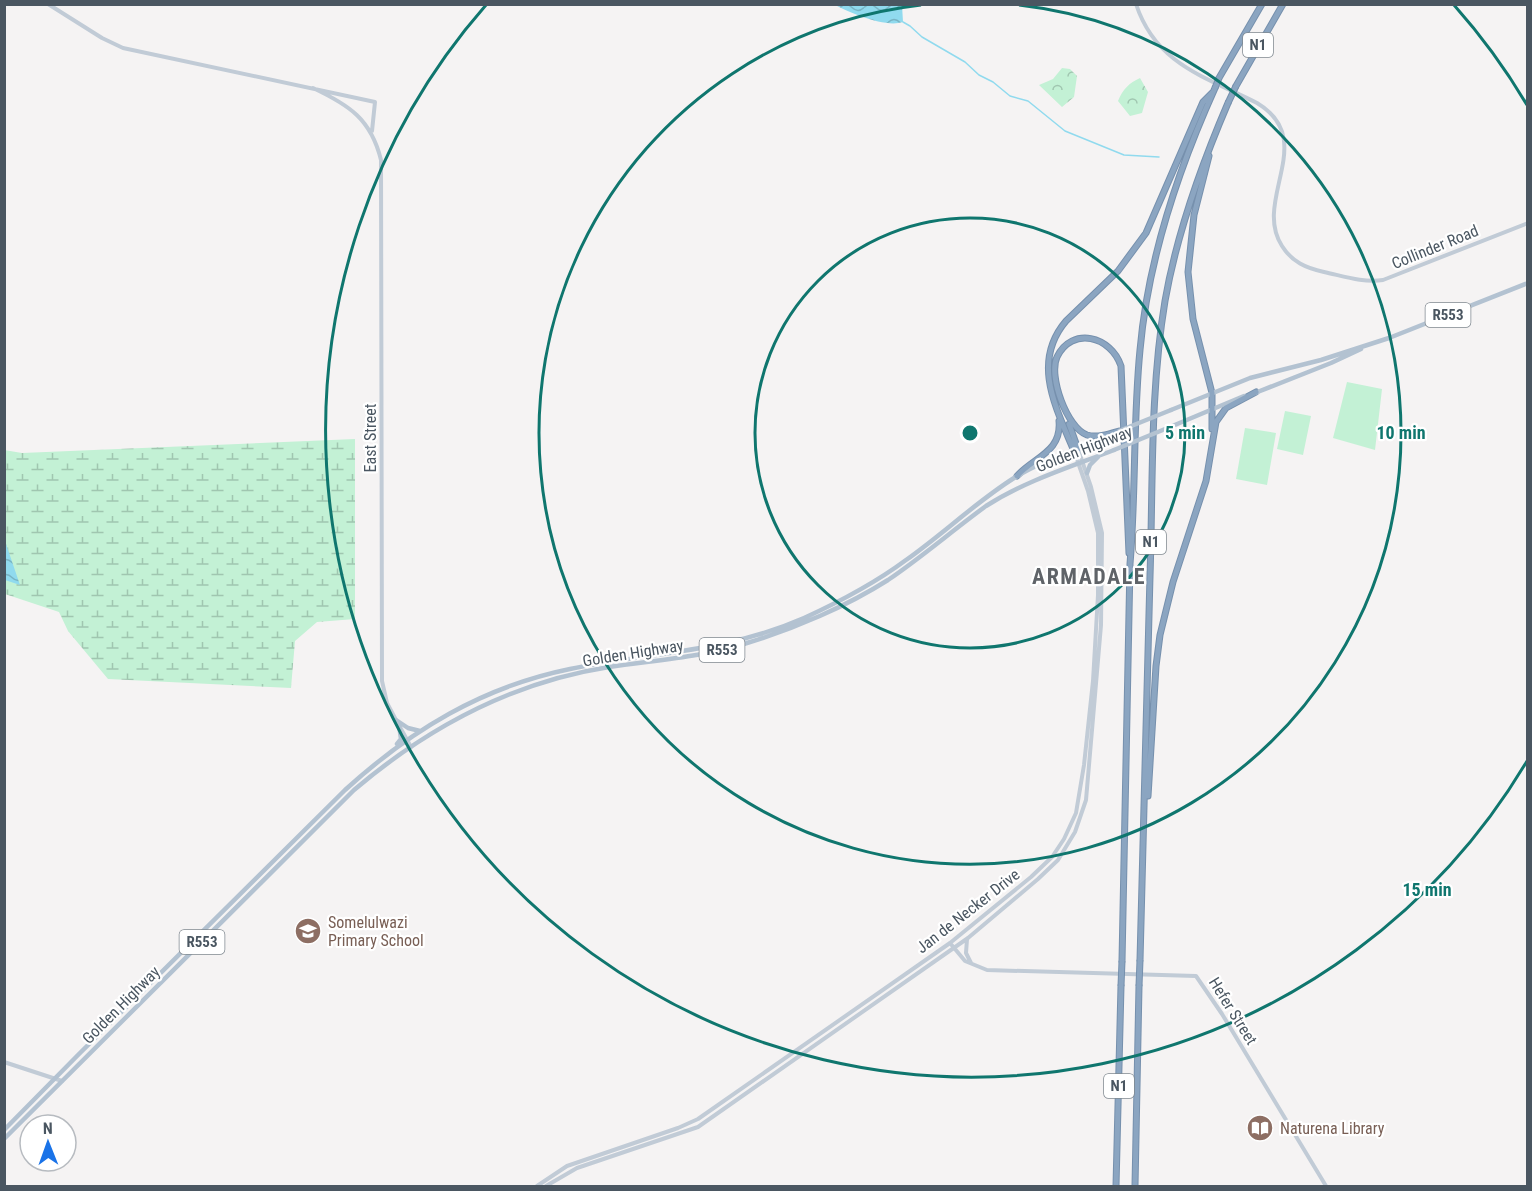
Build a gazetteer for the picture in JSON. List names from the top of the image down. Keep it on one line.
{"streets":{"highway":["N1"],"main road":["R553","Golden Highway"],"street":["Collinder Road","East Street","Jan de Necker Drive","Hefer Street"]},"crossings":[["East Street","Golden Highway"],["Golden Highway","Jan de Necker Drive"]],"districts":["ARMADALE"],"places":{"school or university":["Somelulwazi Primary School"],"library":["Naturena Library"]},"north":"top","rings":["5 min","10 min","15 min"]}
